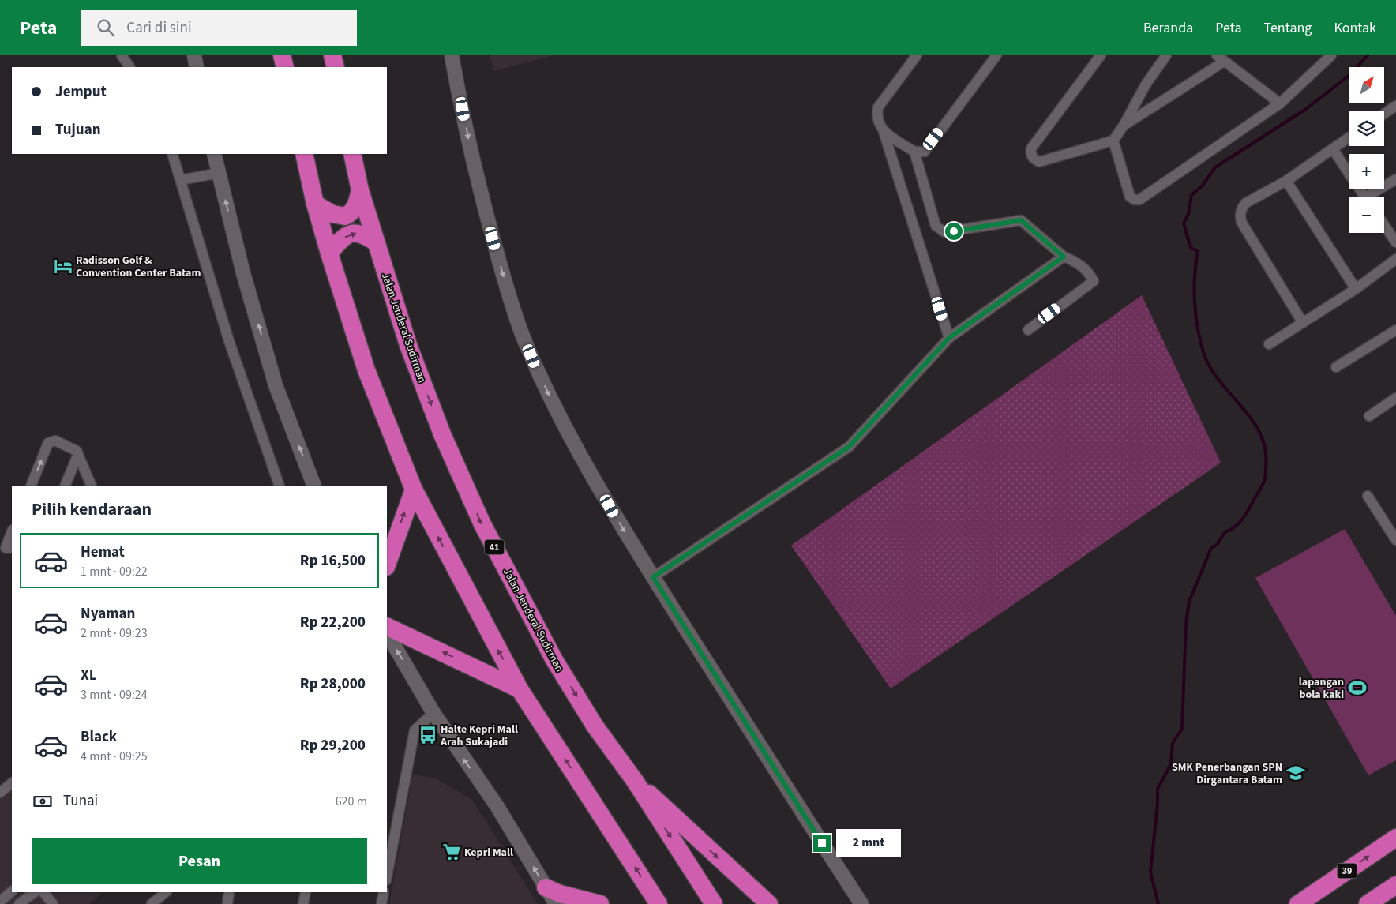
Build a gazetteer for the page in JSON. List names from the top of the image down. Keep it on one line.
{"streets":{"highway":["Jalan Jenderal Sudirman","41","39"]},"places":{"hotel":["Radisson Golf & Convention Center Batam"],"sports":["lapangan bola kaki"],"bus stop":["Halte Kepri Mall Arah Sukajadi"],"school or university":["SMK Penerbangan SPN Dirgantara Batam"],"supermarket":["Kepri Mall"]},"north":"top right","page":{"header":"Peta","search":"Cari di sini","nav":["Beranda","Peta","Tentang","Kontak"],"map_buttons":["+","−"],"banner":["Jemput","Tujuan"],"heading":"Pilih kendaraan","list":[{"name":"Hemat","note":"1 mnt · 09:22","value":"Rp 16,500"},{"name":"Nyaman","note":"2 mnt · 09:23","value":"Rp 22,200"},{"name":"XL","note":"3 mnt · 09:24","value":"Rp 28,000"},{"name":"Black","note":"4 mnt · 09:25","value":"Rp 29,200"}],"pay":["Tunai","620 m"],"bubble":"2 mnt","buttons":"Pesan"}}
